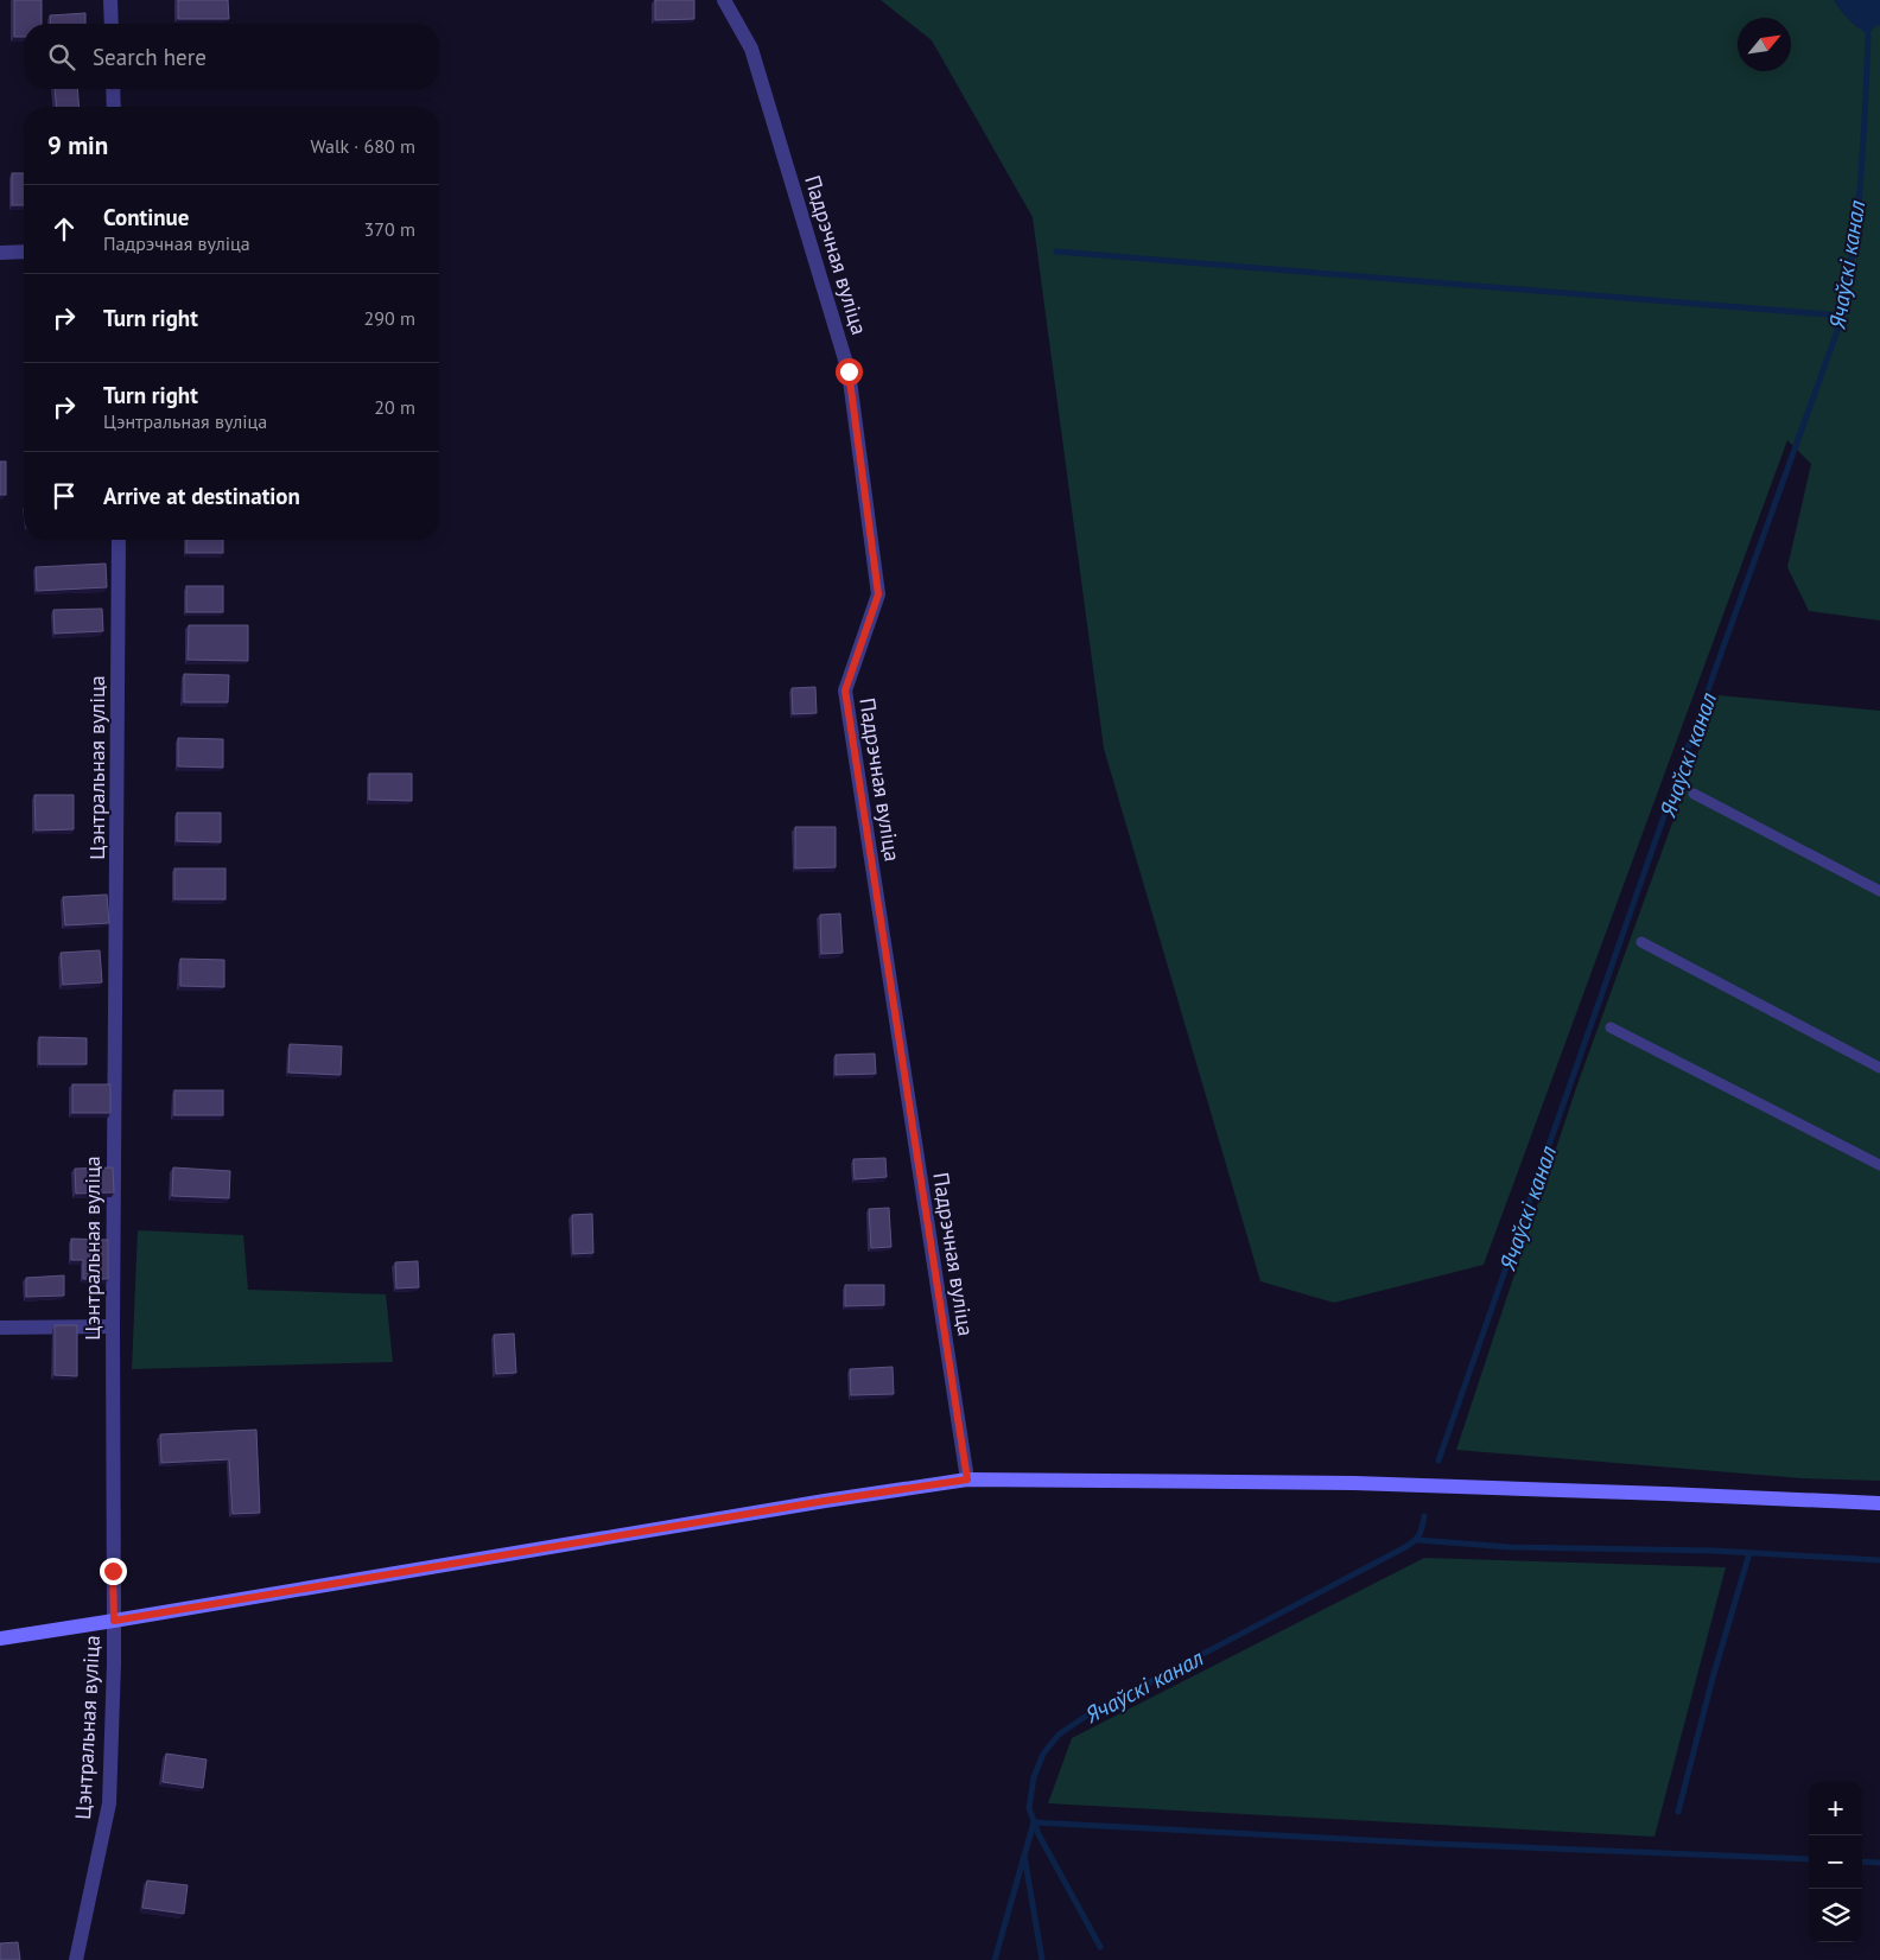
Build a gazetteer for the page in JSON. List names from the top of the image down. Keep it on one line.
{"streets":{"street":["Падрэчная вуліца","Цэнтральная вуліца"]},"water":["Ячаўскі канал"],"north":"top right","page":{"search":"Search here","heading":["9 min","Walk · 680 m"],"list":[["Continue","Падрэчная вуліца","370 m"],["Turn right","290 m"],["Turn right","Цэнтральная вуліца","20 m"],"Arrive at destination"],"map_buttons":["+","−"]}}
